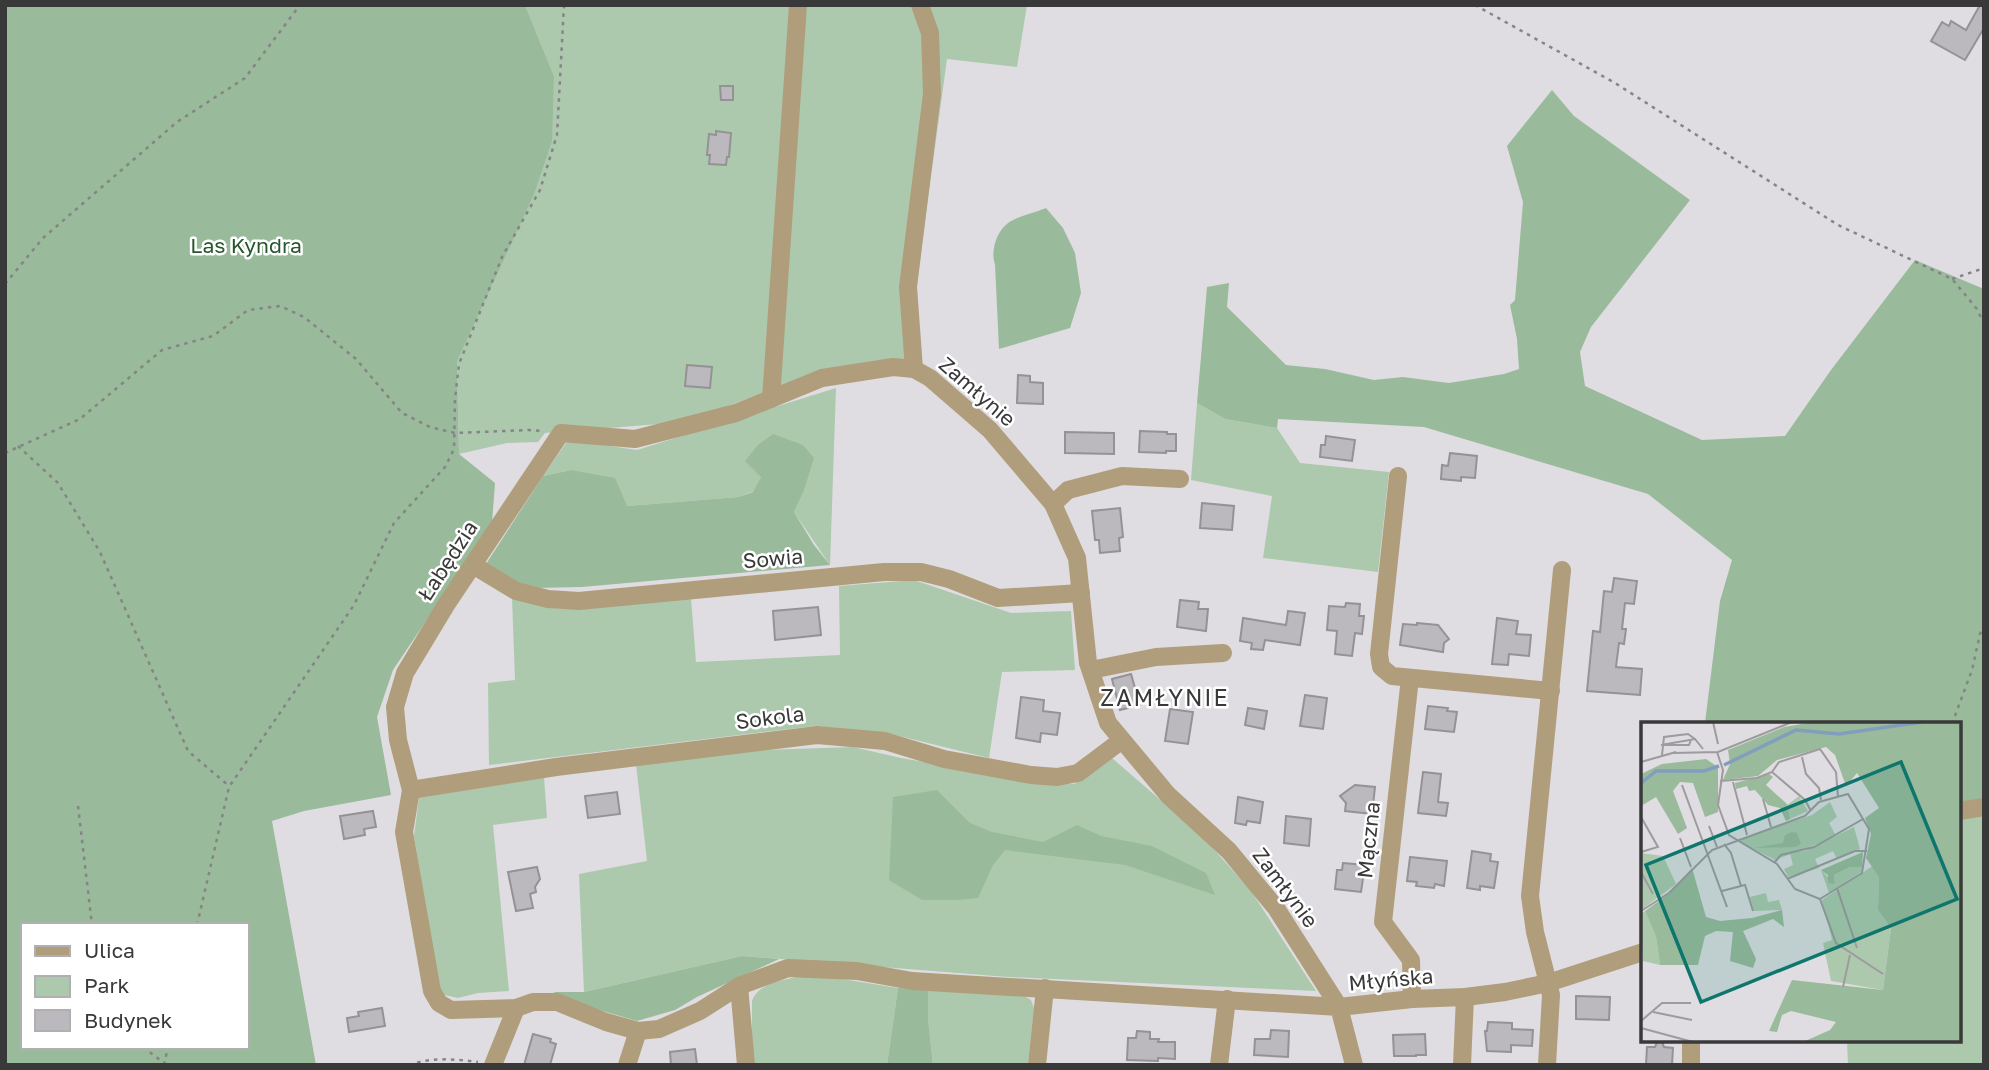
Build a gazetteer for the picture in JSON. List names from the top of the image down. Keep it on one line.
{"streets":{"street":["Zamłynie","Sowia","Łabędzia","Sokola","Mączna","Młyńska"]},"crossings":[["Zamłynie","Sowia"],["Zamłynie","Łabędzia"],["Zamłynie","Sokola"],["Zamłynie","Młyńska"],["Sowia","Łabędzia"],["Łabędzia","Sokola"],["Mączna","Młyńska"]],"districts":["ZAMŁYNIE"],"parks":["Las Kyndra"],"legend":["Ulica","Park","Budynek"]}
